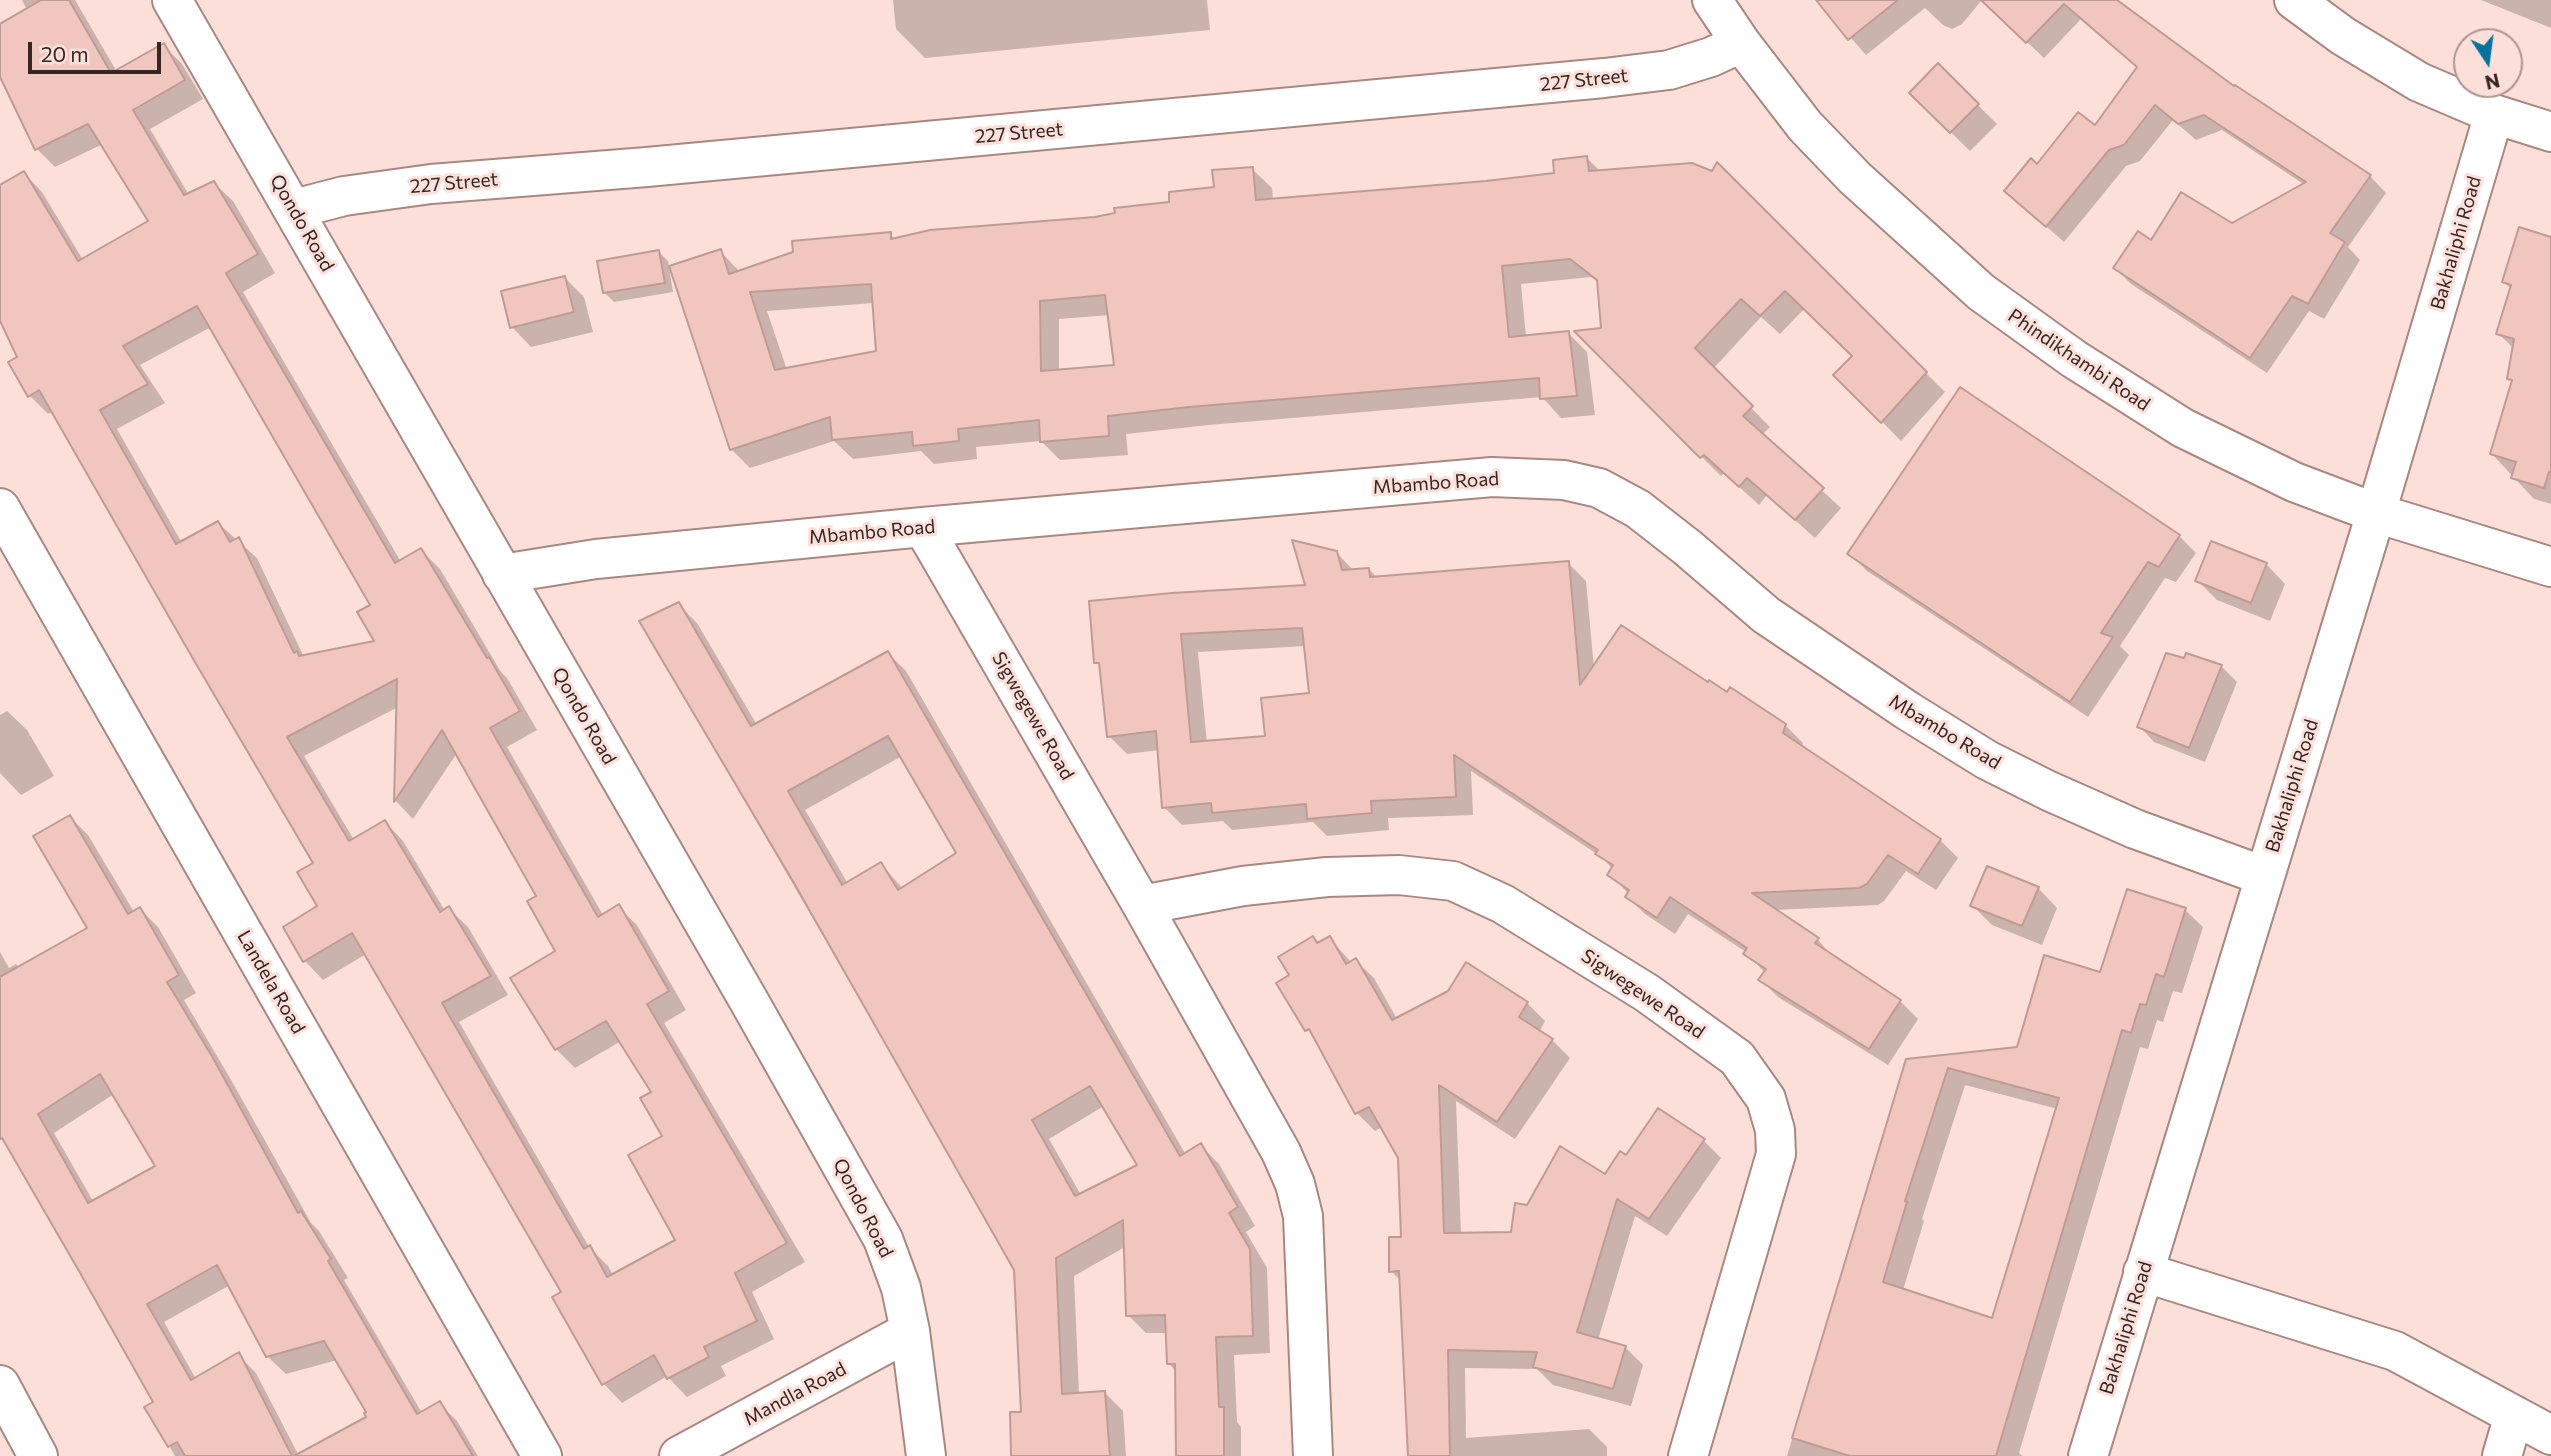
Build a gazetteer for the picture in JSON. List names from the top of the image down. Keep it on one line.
{"streets":{"street":["227 Street","Qondo Road","Bakhaliphi Road","Phindikhambi Road","Mbambo Road","Sigwegewe Road","Landela Road","Mandla Road"]},"crossings":[["227 Street","Qondo Road"],["227 Street","Phindikhambi Road"],["Qondo Road","Mbambo Road"],["Qondo Road","Mandla Road"],["Bakhaliphi Road","Phindikhambi Road"],["Bakhaliphi Road","Mbambo Road"],["Mbambo Road","Sigwegewe Road"]],"scale_bar":"20 m","north":"bottom"}
